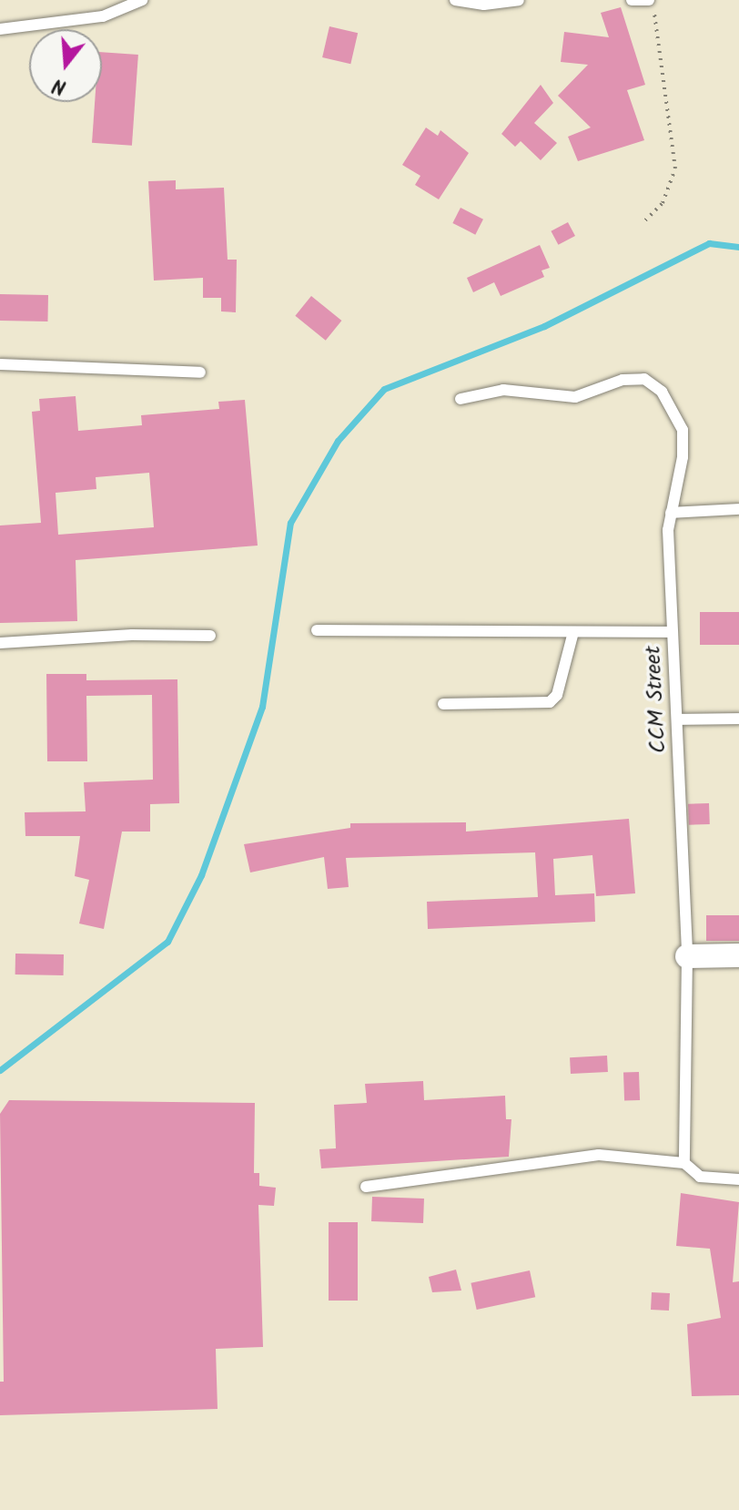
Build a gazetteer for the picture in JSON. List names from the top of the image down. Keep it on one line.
{"streets":{"lane":["CCM Street"]},"north":"bottom"}
